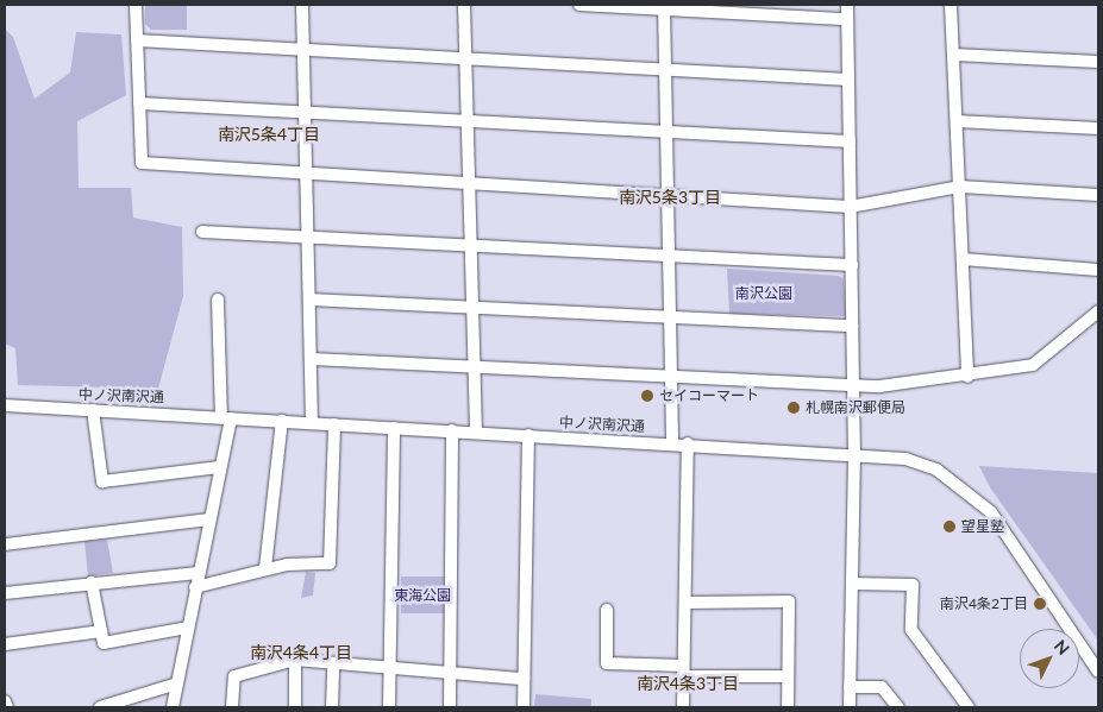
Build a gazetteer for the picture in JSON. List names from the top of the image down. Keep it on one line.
{"streets":{"street":["中ノ沢南沢通"]},"districts":["南沢5条4丁目","南沢5条3丁目","南沢4条4丁目","南沢4条3丁目"],"parks":["南沢公園","東海公園"],"places":["セイコーマート","札幌南沢郵便局","望星塾","南沢4条2丁目"],"north":"top right"}
